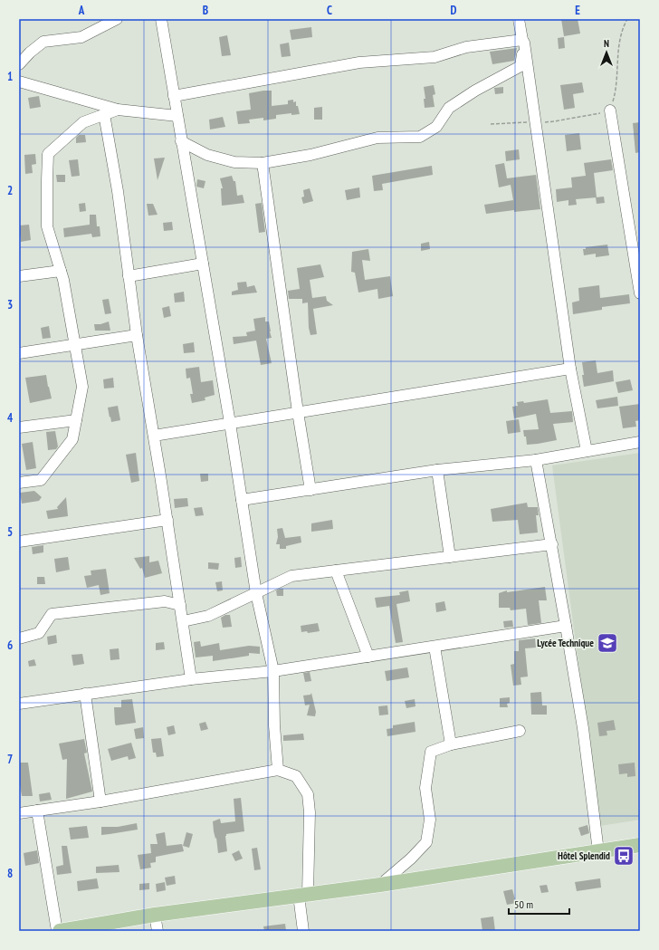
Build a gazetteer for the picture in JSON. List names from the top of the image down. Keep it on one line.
{"places":{"school or university":["Lycée Technique"],"bus stop":["Hôtel Splendid"]},"scale_bar":"50 m","north":"top","grid":{"columns":["A","B","C","D","E"],"rows":["1","2","3","4","5","6","7","8"]}}
